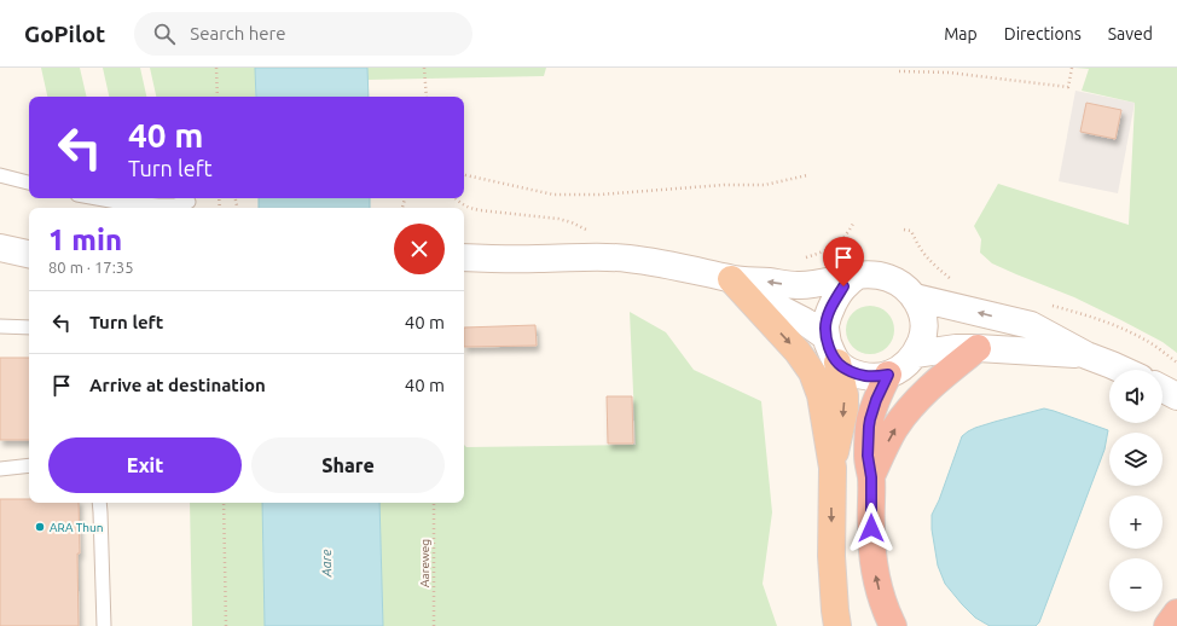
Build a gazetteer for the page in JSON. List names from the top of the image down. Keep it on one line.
{"streets":{"path":["Aareweg"]},"water":["Aare"],"places":["ARA Thun"],"page":{"header":"GoPilot","search":"Search here","nav":["Map","Directions","Saved"],"turn":["40 m","Turn left"],"heading":["1 min","80 m · 17:35"],"list":[{"name":"Turn left","value":"40 m"},{"name":"Arrive at destination","value":"40 m"}],"map_buttons":["+","−"],"buttons":["Exit","Share"]}}
